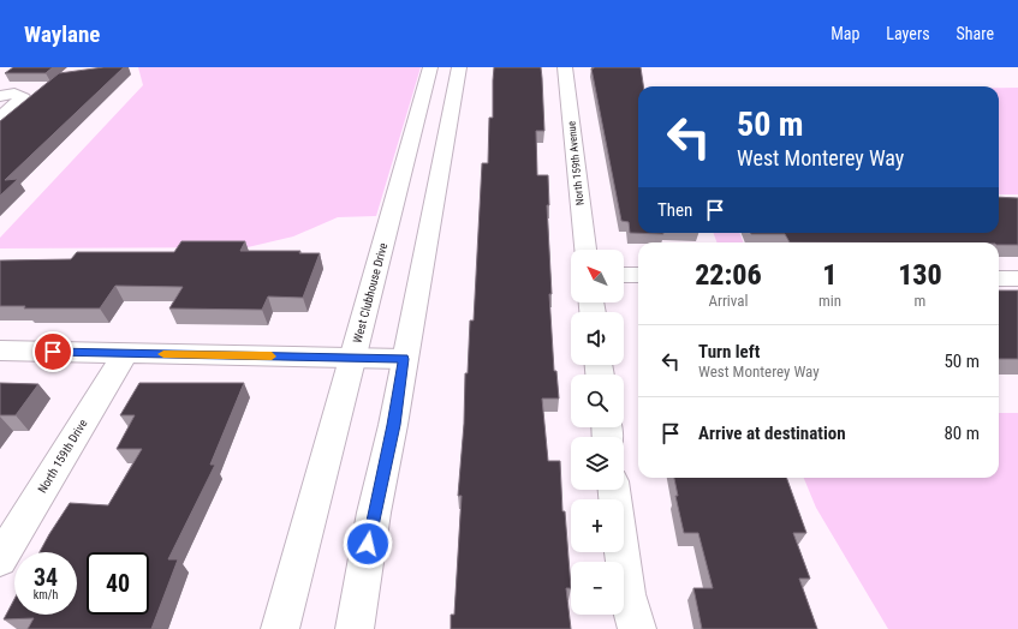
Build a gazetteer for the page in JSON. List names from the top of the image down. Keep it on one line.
{"streets":{"street":["North 159th Avenue","West Clubhouse Drive","North 159th Drive"]},"north":"top left","page":{"header":"Waylane","nav":["Map","Layers","Share"],"turn":["50 m","West Monterey Way"],"then":"Then","eta":["22:06","Arrival","1","min","130","m"],"map_buttons":["+","−"],"list":[{"name":"Turn left","note":"West Monterey Way","value":"50 m"},{"name":"Arrive at destination","value":"80 m"}],"speed":"34 km/h","limit":"40"}}
